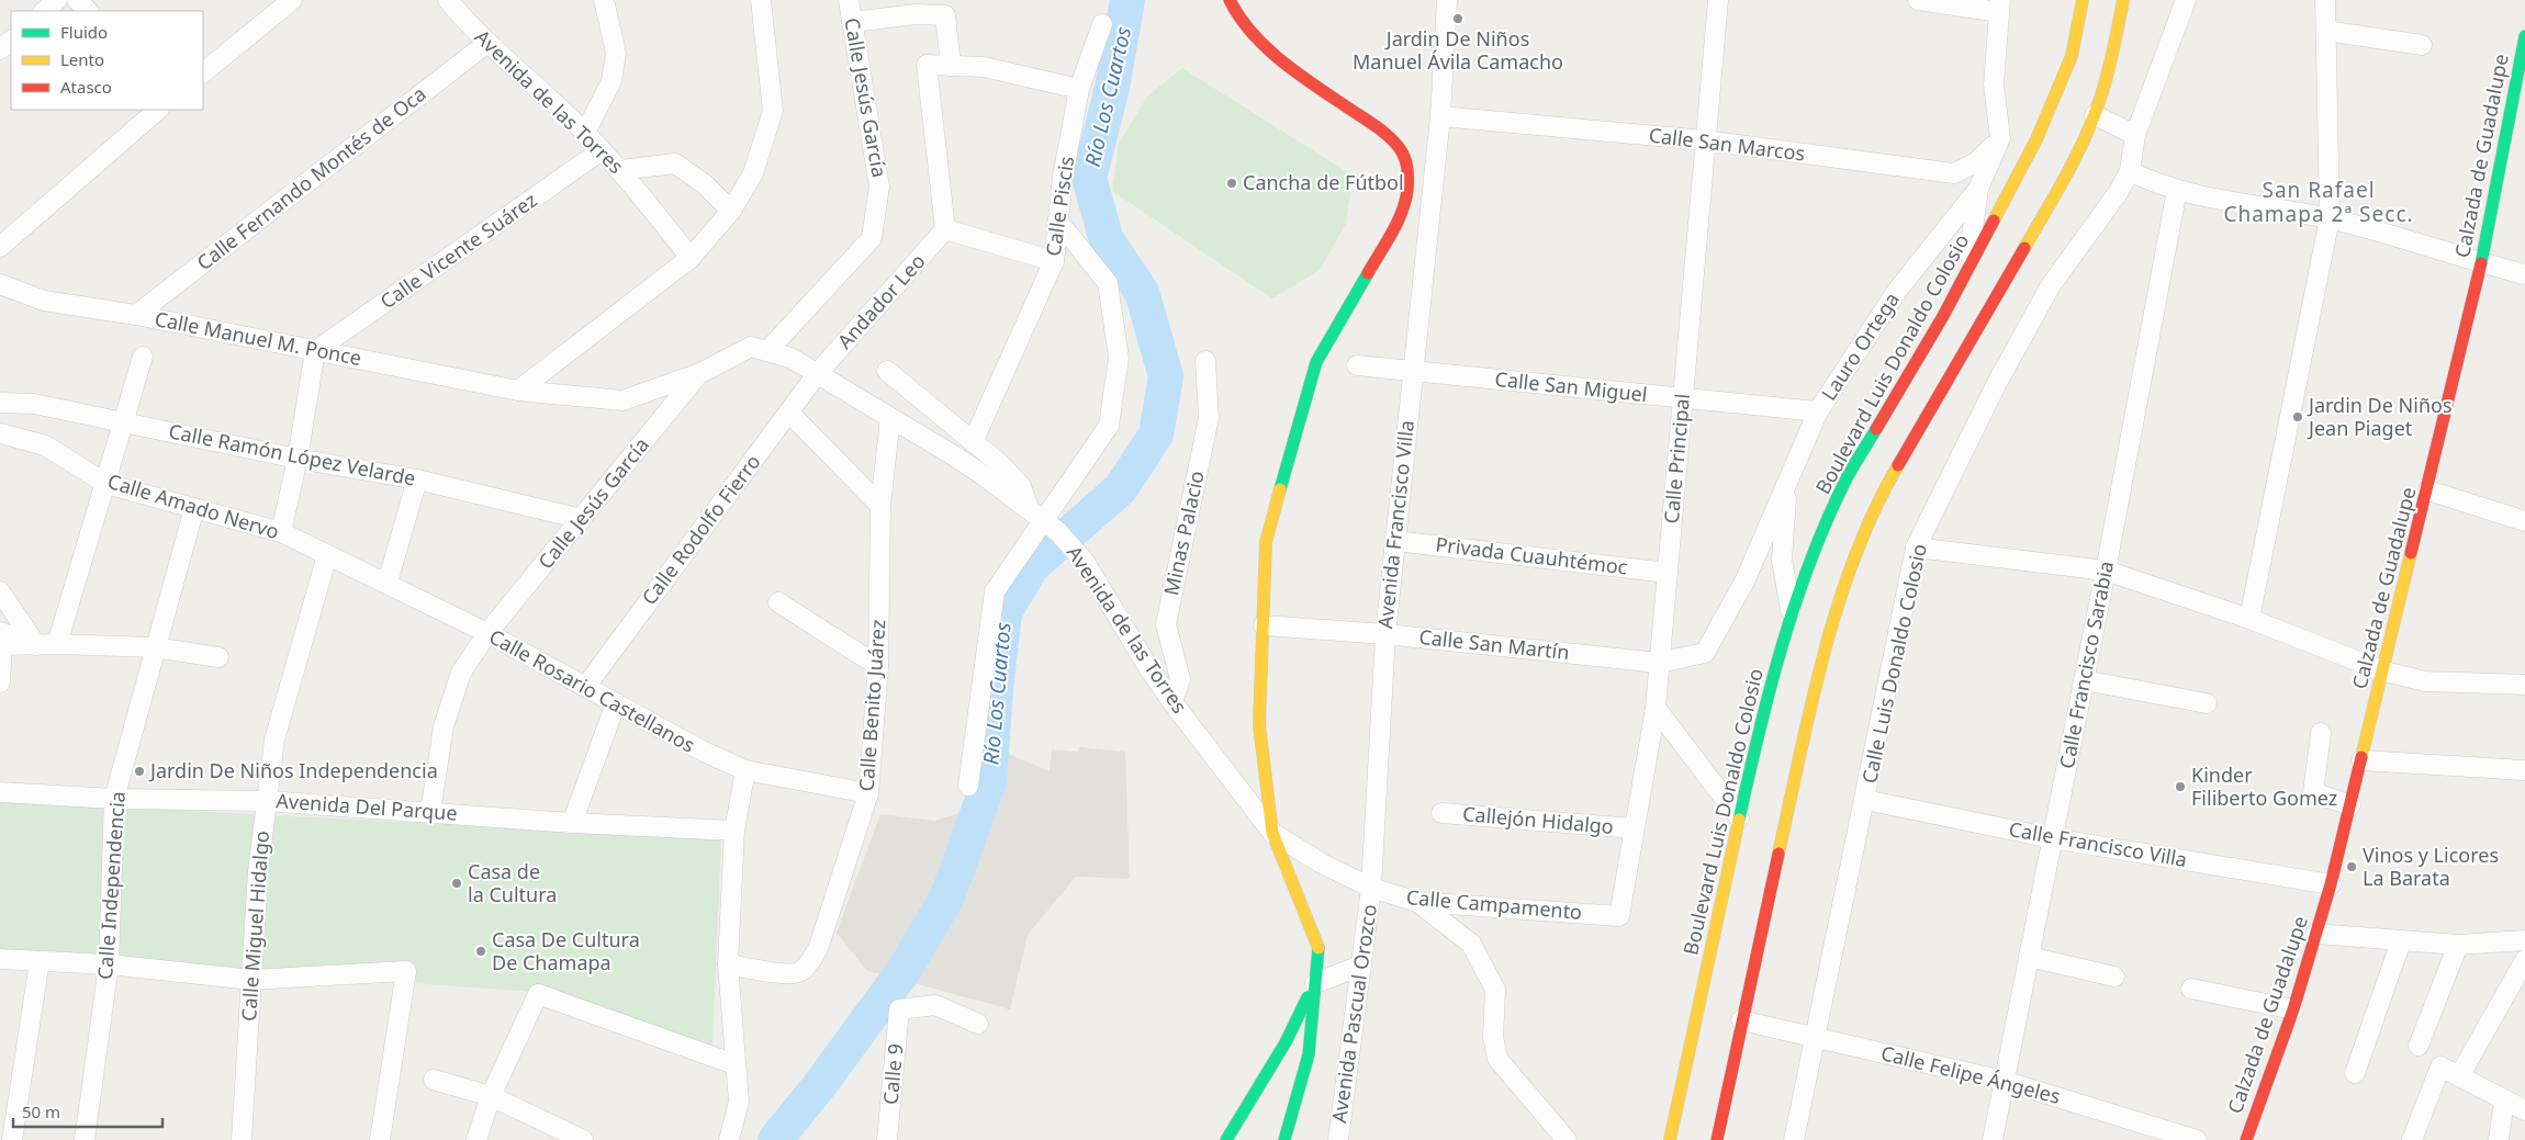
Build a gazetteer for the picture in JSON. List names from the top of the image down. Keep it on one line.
{"streets":{"main road":["Calzada de Guadalupe","Boulevard Luis Donaldo Colosio"],"street":["Calle Jesús García","Avenida de las Torres","Calle San Marcos","Calle Fernando Montés de Oca","Calle Piscis","Calle Vicente Suárez","Andador Leo","Calle Manuel M. Ponce","Lauro Ortega","Calle San Miguel","Calle Ramón López Velarde","Calle Principal","Calle Amado Nervo","Avenida Francisco Villa","Calle Rodolfo Fierro","Minas Palacio","Privada Cuauhtémoc","Calle San Martín","Calle Luis Donaldo Colosio","Calle Francisco Sarabia","Calle Rosario Castellanos","Calle Benito Juárez","Avenida Del Parque","Callejón Hidalgo","Calle Francisco Villa","Calle Independencia","Calle Campamento","Calle Miguel Hidalgo","Avenida Pascual Orozco","Calle 9","Calle Felipe Ángeles"]},"crossings":[["Calle Jesús García","Avenida de las Torres"],["Calle Jesús García","Calle Manuel M. Ponce"],["Calle Jesús García","Calle Ramón López Velarde"],["Calle Jesús García","Calle Rosario Castellanos"],["Avenida de las Torres","Calle Fernando Montés de Oca"],["Avenida de las Torres","Calle Vicente Suárez"],["Avenida de las Torres","Andador Leo"],["Avenida de las Torres","Calle Manuel M. Ponce"],["Avenida de las Torres","Avenida Francisco Villa"],["Avenida de las Torres","Calle Rodolfo Fierro"],["Avenida de las Torres","Minas Palacio"],["Avenida de las Torres","Calle Benito Juárez"],["Avenida de las Torres","Calle Campamento"],["Avenida de las Torres","Avenida Pascual Orozco"],["Calle San Marcos","Lauro Ortega"],["Calle San Marcos","Calle Principal"],["Calle San Marcos","Avenida Francisco Villa"],["Calzada de Guadalupe","Calle Francisco Villa"],["Calle Fernando Montés de Oca","Calle Manuel M. Ponce"],["Calle Vicente Suárez","Calle Manuel M. Ponce"],["Andador Leo","Calle Rodolfo Fierro"],["Lauro Ortega","Calle San Miguel"],["Lauro Ortega","Calle Principal"],["Lauro Ortega","Calle San Martín"],["Calle San Miguel","Calle Principal"],["Calle San Miguel","Avenida Francisco Villa"],["Calle Principal","Privada Cuauhtémoc"],["Calle Principal","Calle San Martín"],["Calle Principal","Callejón Hidalgo"],["Calle Principal","Calle Campamento"],["Calle Amado Nervo","Calle Rosario Castellanos"],["Calle Amado Nervo","Calle Independencia"],["Calle Amado Nervo","Calle Miguel Hidalgo"],["Avenida Francisco Villa","Privada Cuauhtémoc"],["Avenida Francisco Villa","Calle San Martín"],["Avenida Francisco Villa","Calle Campamento"],["Avenida Francisco Villa","Avenida Pascual Orozco"],["Calle Rodolfo Fierro","Calle Rosario Castellanos"],["Calle Luis Donaldo Colosio","Calle Francisco Villa"],["Calle Luis Donaldo Colosio","Calle Felipe Ángeles"],["Calle Francisco Sarabia","Calle Francisco Villa"],["Calle Francisco Sarabia","Calle Felipe Ángeles"],["Calle Rosario Castellanos","Calle Benito Juárez"],["Calle Rosario Castellanos","Calle Miguel Hidalgo"],["Avenida Del Parque","Calle Independencia"],["Avenida Del Parque","Calle Miguel Hidalgo"],["Calle Campamento","Avenida Pascual Orozco"]],"districts":["San Rafael Chamapa 2ª Secc."],"water":["Río Los Cuartos"],"places":["Jardin De Niños Manuel Ávila Camacho","Cancha de Fútbol","Jardin De Niños Jean Piaget","Jardin De Niños Independencia","Kinder Filiberto Gomez","Vinos y Licores La Barata","Casa de la Cultura","Casa De Cultura De Chamapa"],"legend":["Fluido","Lento","Atasco"],"scale_bar":"50 m"}
